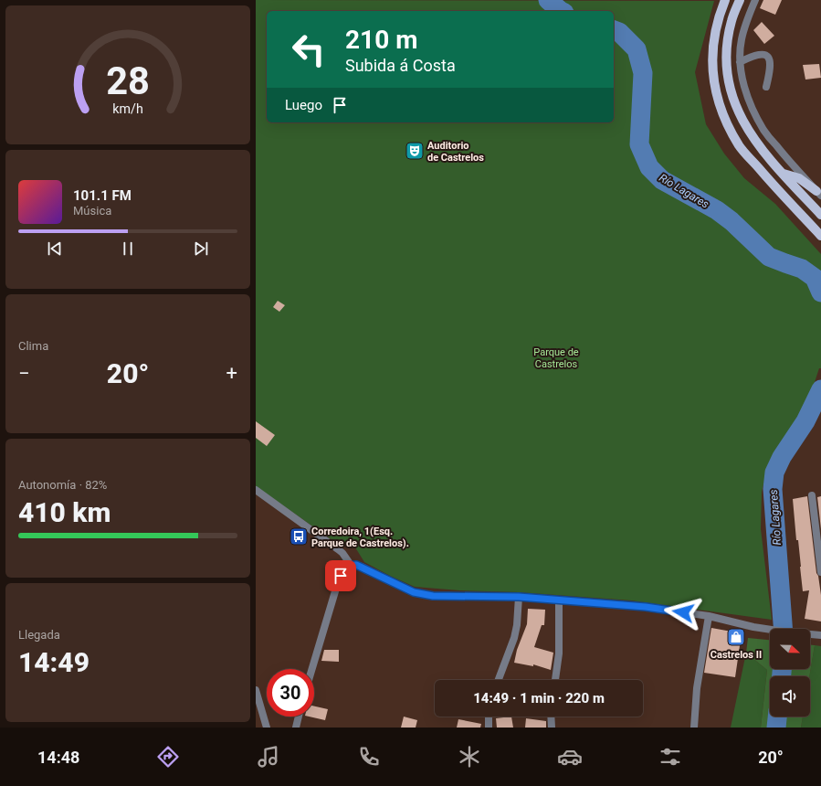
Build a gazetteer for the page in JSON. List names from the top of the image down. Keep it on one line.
{"water":["Río Lagares"],"parks":["Parque de Castrelos"],"places":{"theatre":["Auditorio de Castrelos"],"bus stop":["Corredoira, 1(Esq. Parque de Castrelos)."],"shop":["Castrelos II"]},"north":"right","page":{"turn":["210 m","Subida á Costa"],"then":"Luego","song":["101.1 FM","Música"],"tile":["Clima",["Autonomía · 82%","410 km"],["Llegada","14:49"]],"heat":["−","20°","+"],"limit":"30","trip":"14:49 · 1 min · 220 m","tabs":["14:48","20°"],"gauge":["28","km/h"]}}
